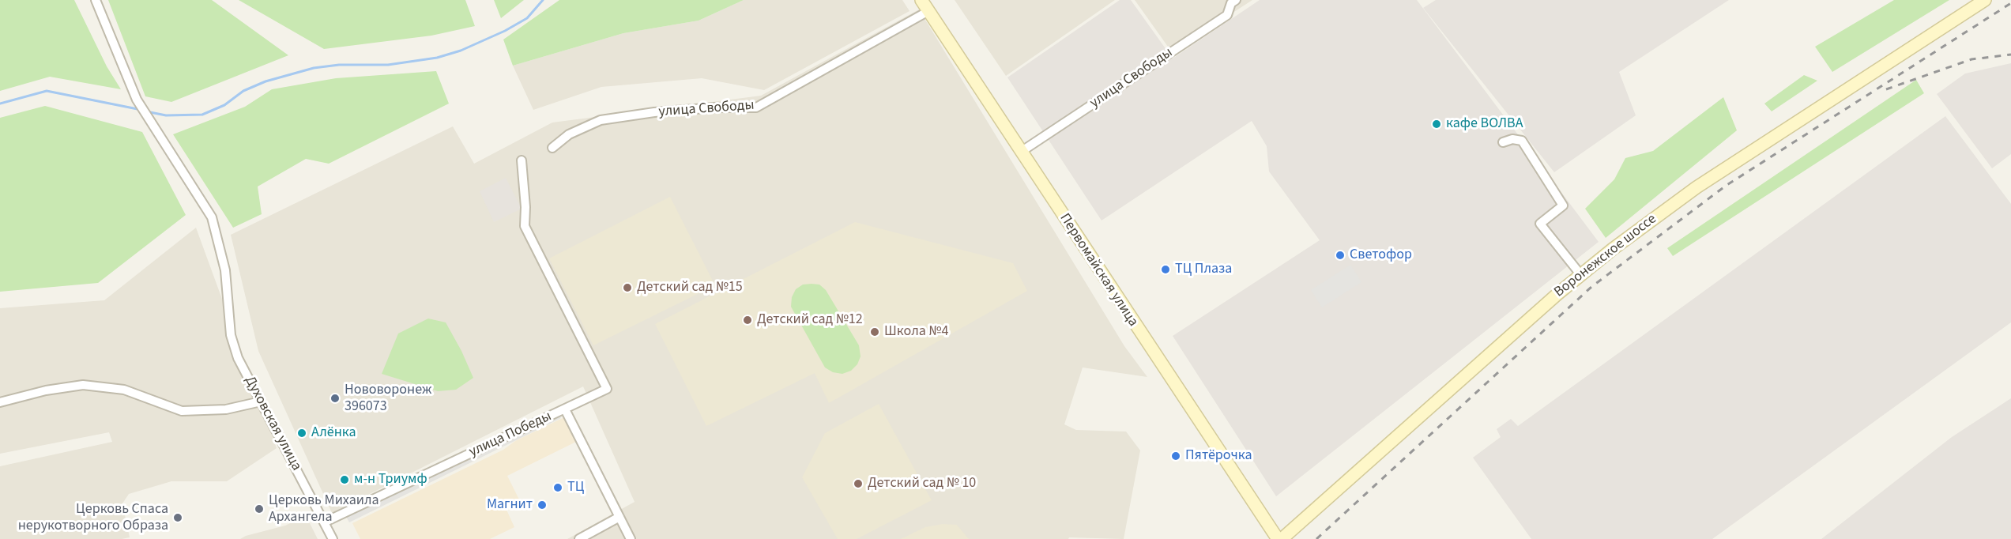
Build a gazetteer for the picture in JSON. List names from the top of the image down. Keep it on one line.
{"streets":{"main road":["Воронежское шоссе","Первомайская улица"],"street":["улица Свободы","Духовская улица","улица Победы"]},"crossings":[["улица Свободы","Первомайская улица"],["Духовская улица","улица Победы"]],"places":["кафе ВОЛВА","Светофор","ТЦ Плаза","Детский сад №15","Детский сад №12","Школа №4","Нововоронеж 396073","Алёнка","Пятёрочка","м-н Триумф","Детский сад № 10","ТЦ","Магнит","Церковь Михаила Архангела","Церковь Спаса нерукотворного Образа"]}
